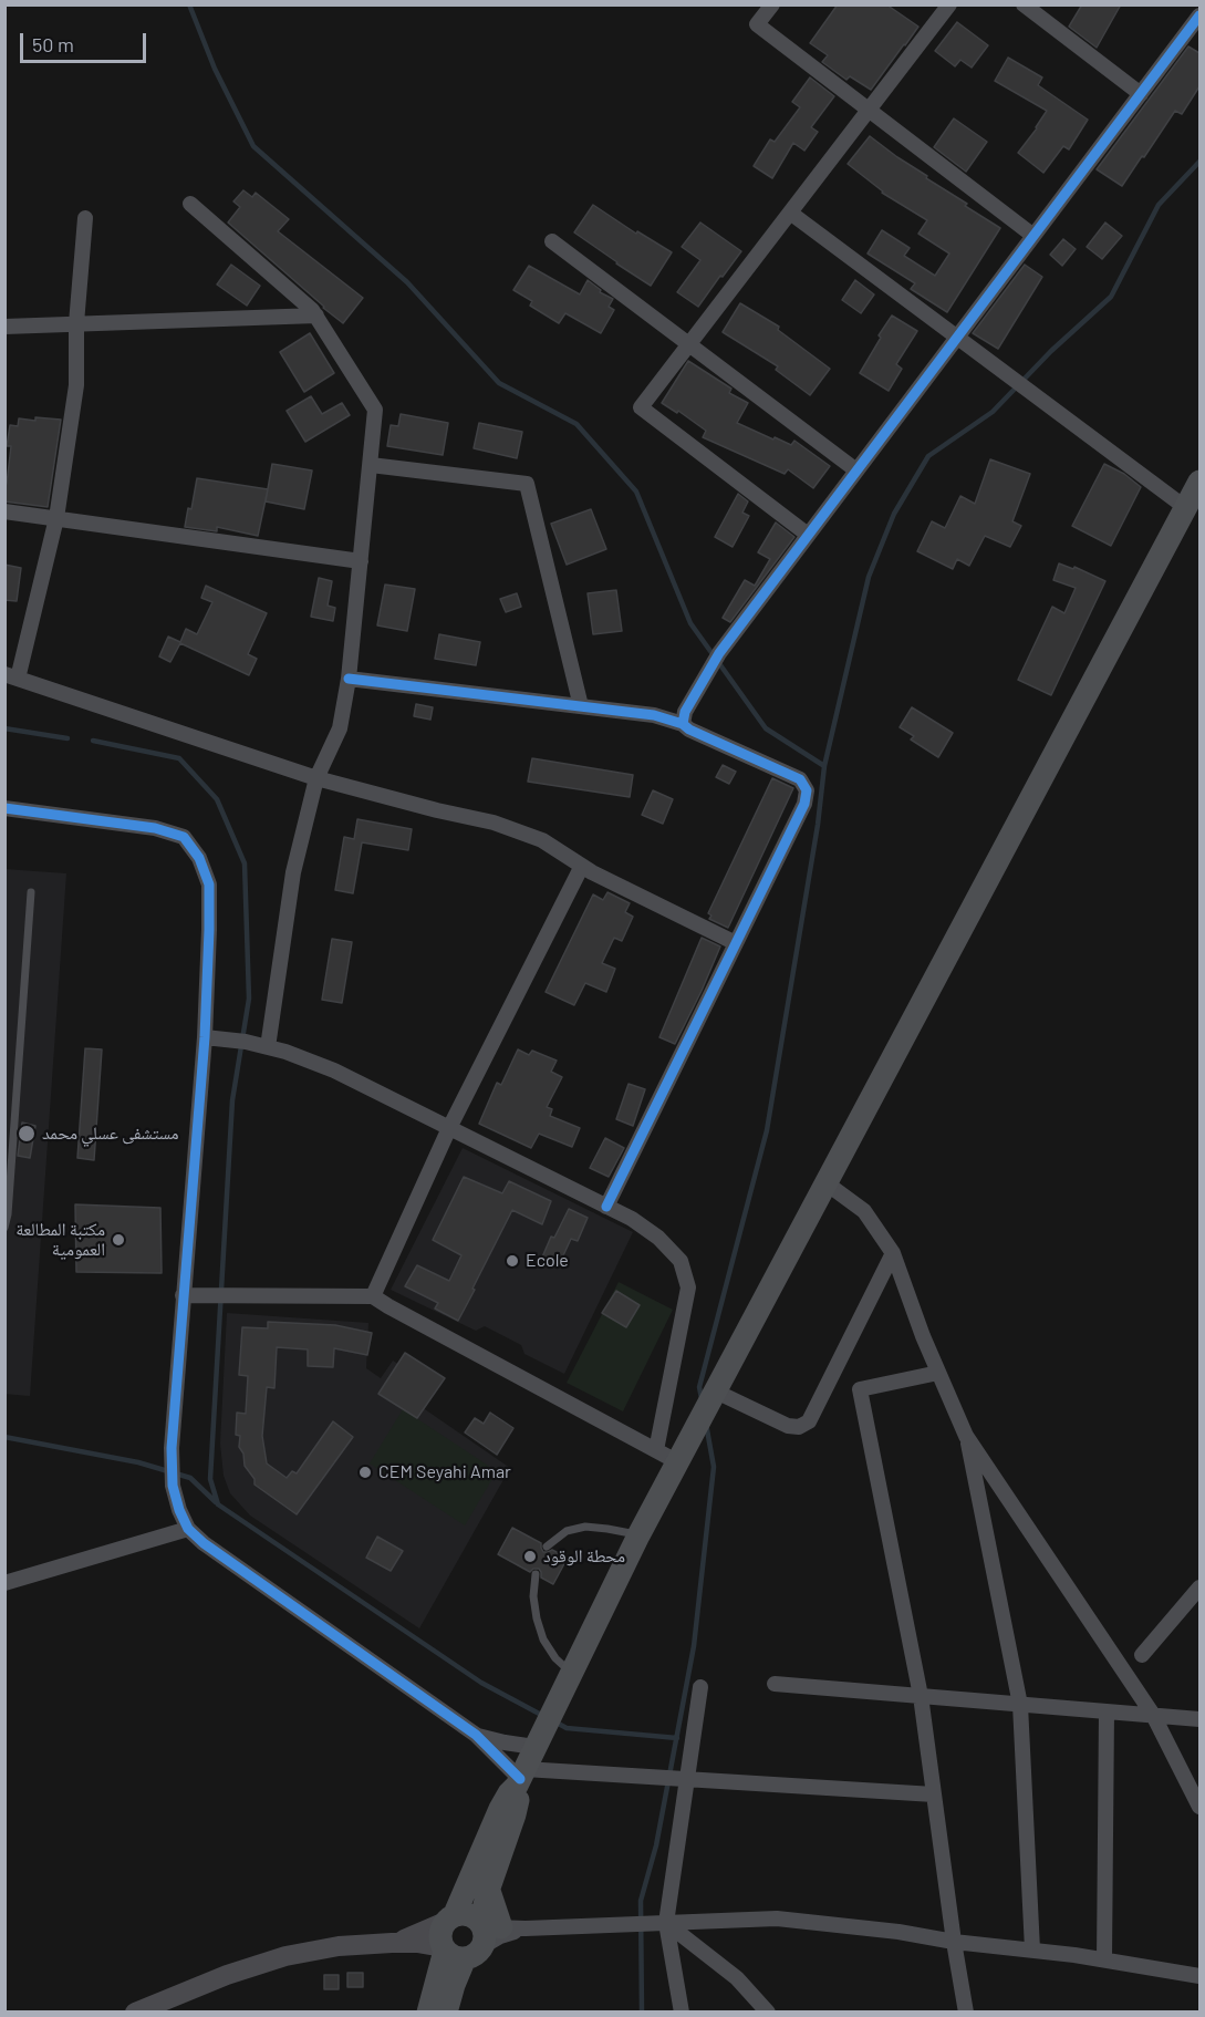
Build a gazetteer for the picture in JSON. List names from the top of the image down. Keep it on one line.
{"places":["مستشفى عسلي محمد","مكتبة المطالعة العمومية","Ecole","CEM Seyahi Amar","محطة الوقود"],"scale_bar":"50 m"}
